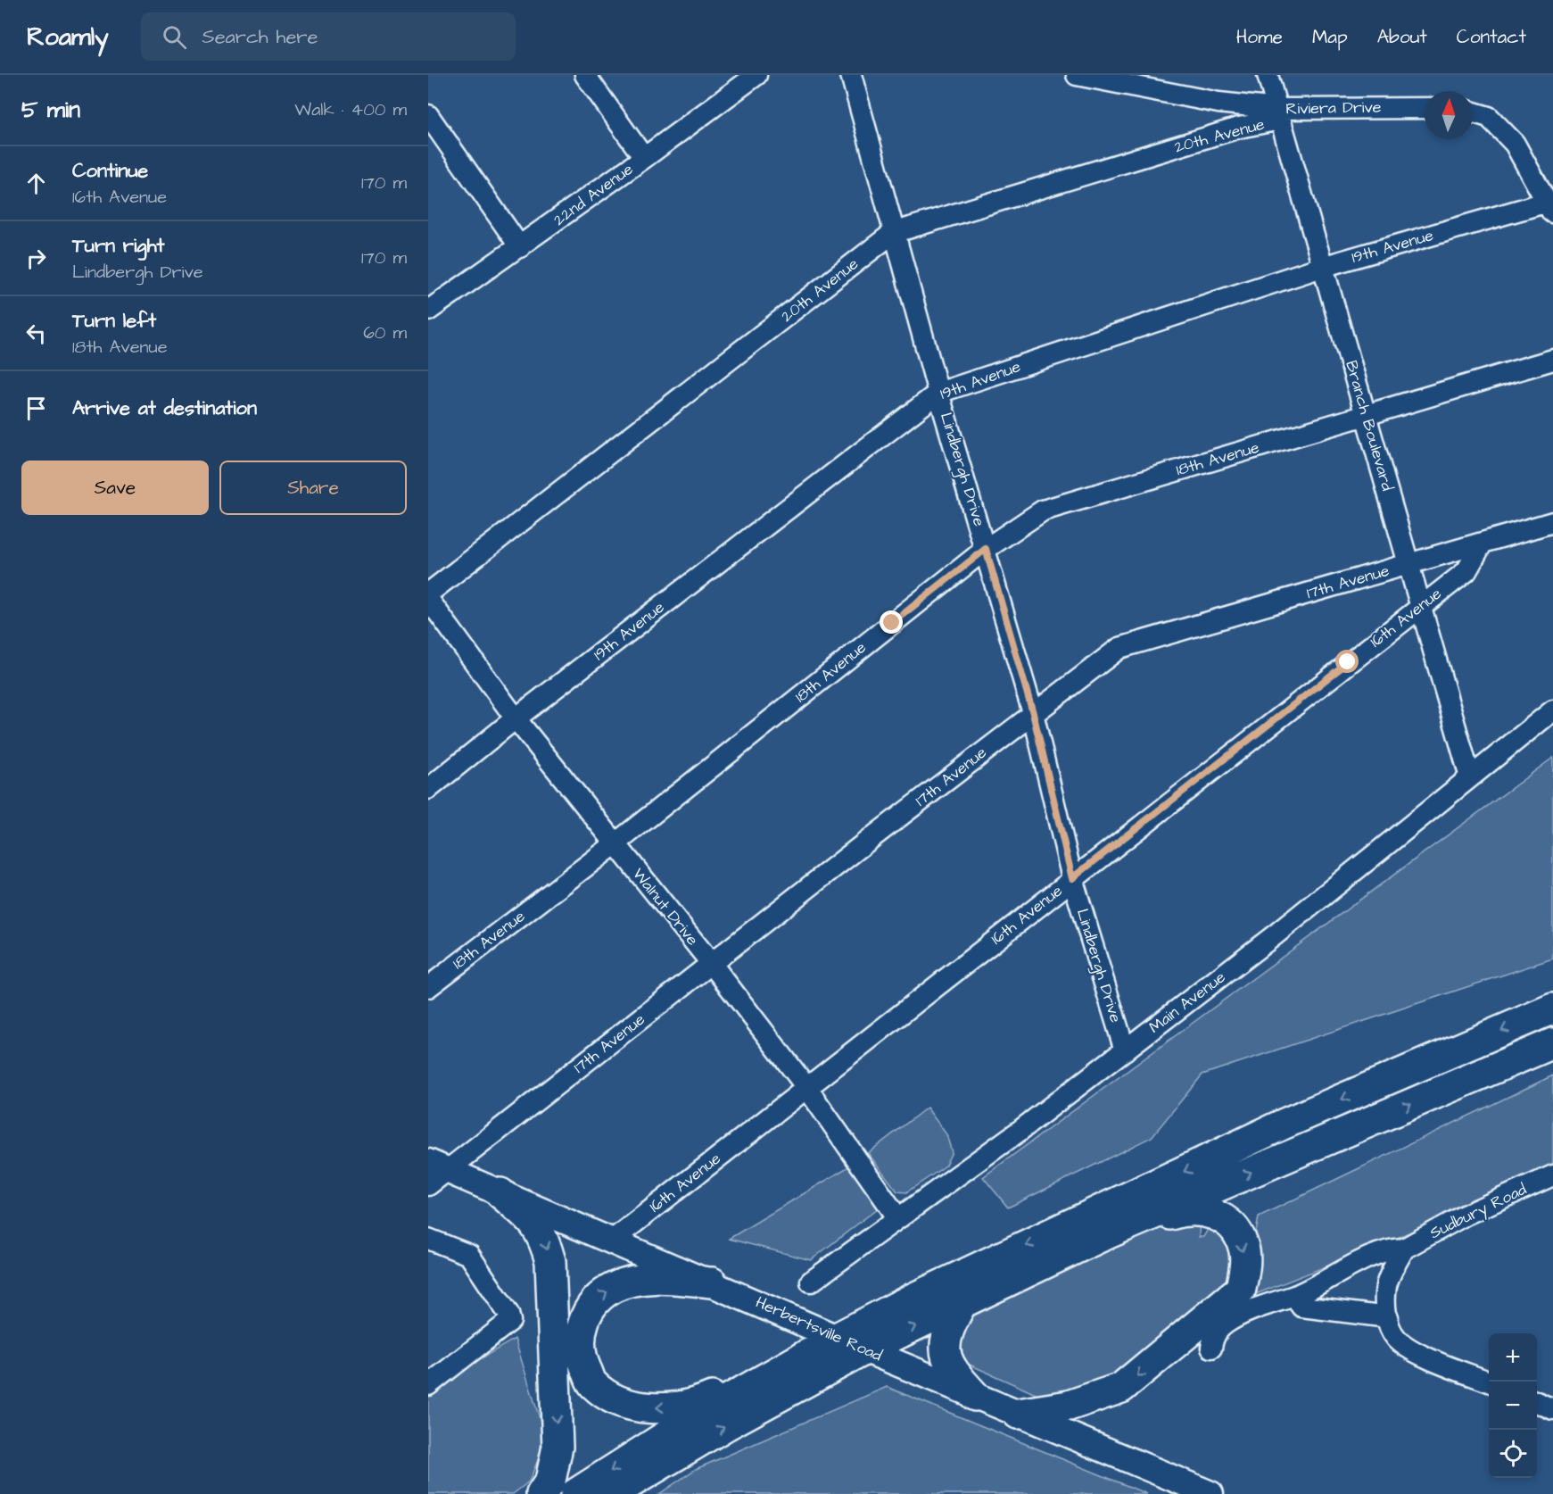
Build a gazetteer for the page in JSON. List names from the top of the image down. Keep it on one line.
{"streets":{"main road":["Herbertsville Road"],"street":["Riviera Drive","20th Avenue","22nd Avenue","19th Avenue","Branch Boulevard","18th Avenue","Lindbergh Drive","17th Avenue","16th Avenue","Walnut Drive","Main Avenue","Sudbury Road"]},"crossings":[["Riviera Drive","20th Avenue"],["Riviera Drive","Branch Boulevard"],["20th Avenue","Branch Boulevard"],["20th Avenue","Lindbergh Drive"],["19th Avenue","Branch Boulevard"],["19th Avenue","Lindbergh Drive"],["19th Avenue","Walnut Drive"],["Branch Boulevard","18th Avenue"],["Branch Boulevard","17th Avenue"],["Branch Boulevard","16th Avenue"],["Branch Boulevard","Main Avenue"],["18th Avenue","Lindbergh Drive"],["18th Avenue","Walnut Drive"],["Lindbergh Drive","17th Avenue"],["Lindbergh Drive","16th Avenue"],["Lindbergh Drive","Main Avenue"],["17th Avenue","16th Avenue"],["17th Avenue","Walnut Drive"],["17th Avenue","Herbertsville Road"],["16th Avenue","Walnut Drive"],["16th Avenue","Herbertsville Road"],["Walnut Drive","Main Avenue"]],"north":"top","page":{"header":"Roamly","search":"Search here","nav":["Home","Map","About","Contact"],"heading":["5 min","Walk · 400 m"],"list":[["Continue","16th Avenue","170 m"],["Turn right","Lindbergh Drive","170 m"],["Turn left","18th Avenue","60 m"],"Arrive at destination"],"buttons":["Save","Share"],"map_buttons":["+","−"]}}
